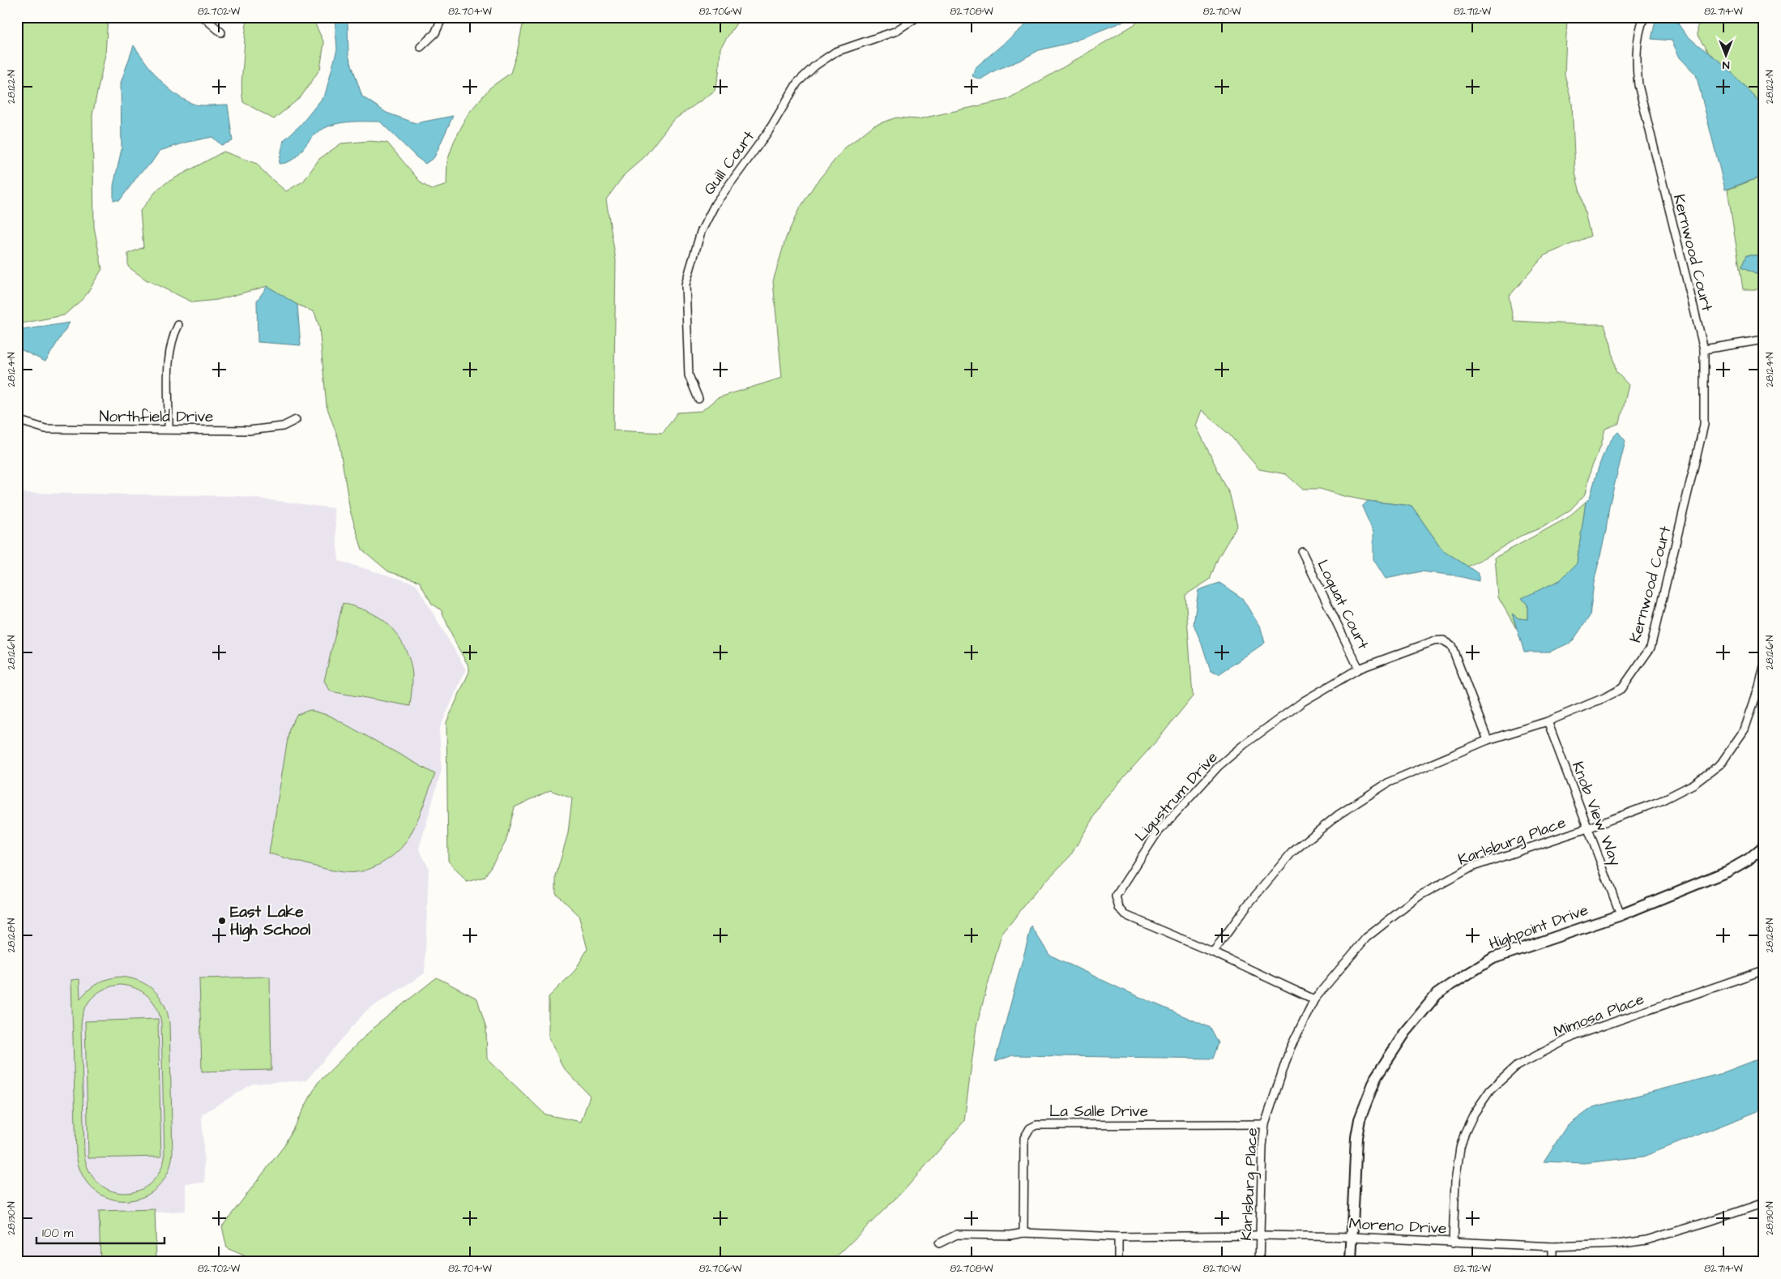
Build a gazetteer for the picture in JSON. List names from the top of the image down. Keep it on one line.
{"streets":{"street":["Quill Court","Kernwood Court","Northfield Drive","Loquat Court","Ligustrum Drive","Knob View Way","Karlsburg Place","Highpoint Drive","Mimosa Place","La Salle Drive","Moreno Drive"]},"crossings":[["Kernwood Court","Ligustrum Drive"],["Kernwood Court","Knob View Way"],["Loquat Court","Ligustrum Drive"],["Ligustrum Drive","Karlsburg Place"],["Knob View Way","Karlsburg Place"],["Knob View Way","Highpoint Drive"],["Karlsburg Place","La Salle Drive"],["Karlsburg Place","Moreno Drive"],["Highpoint Drive","Moreno Drive"],["Mimosa Place","Moreno Drive"],["La Salle Drive","Moreno Drive"]],"places":["East Lake High School"],"scale_bar":"100 m","north":"bottom","coordinates":["82.702°W","82.704°W","82.706°W","82.708°W","82.710°W","82.712°W","82.714°W","28.122°N","28.124°N","28.126°N","28.128°N","28.130°N"]}
